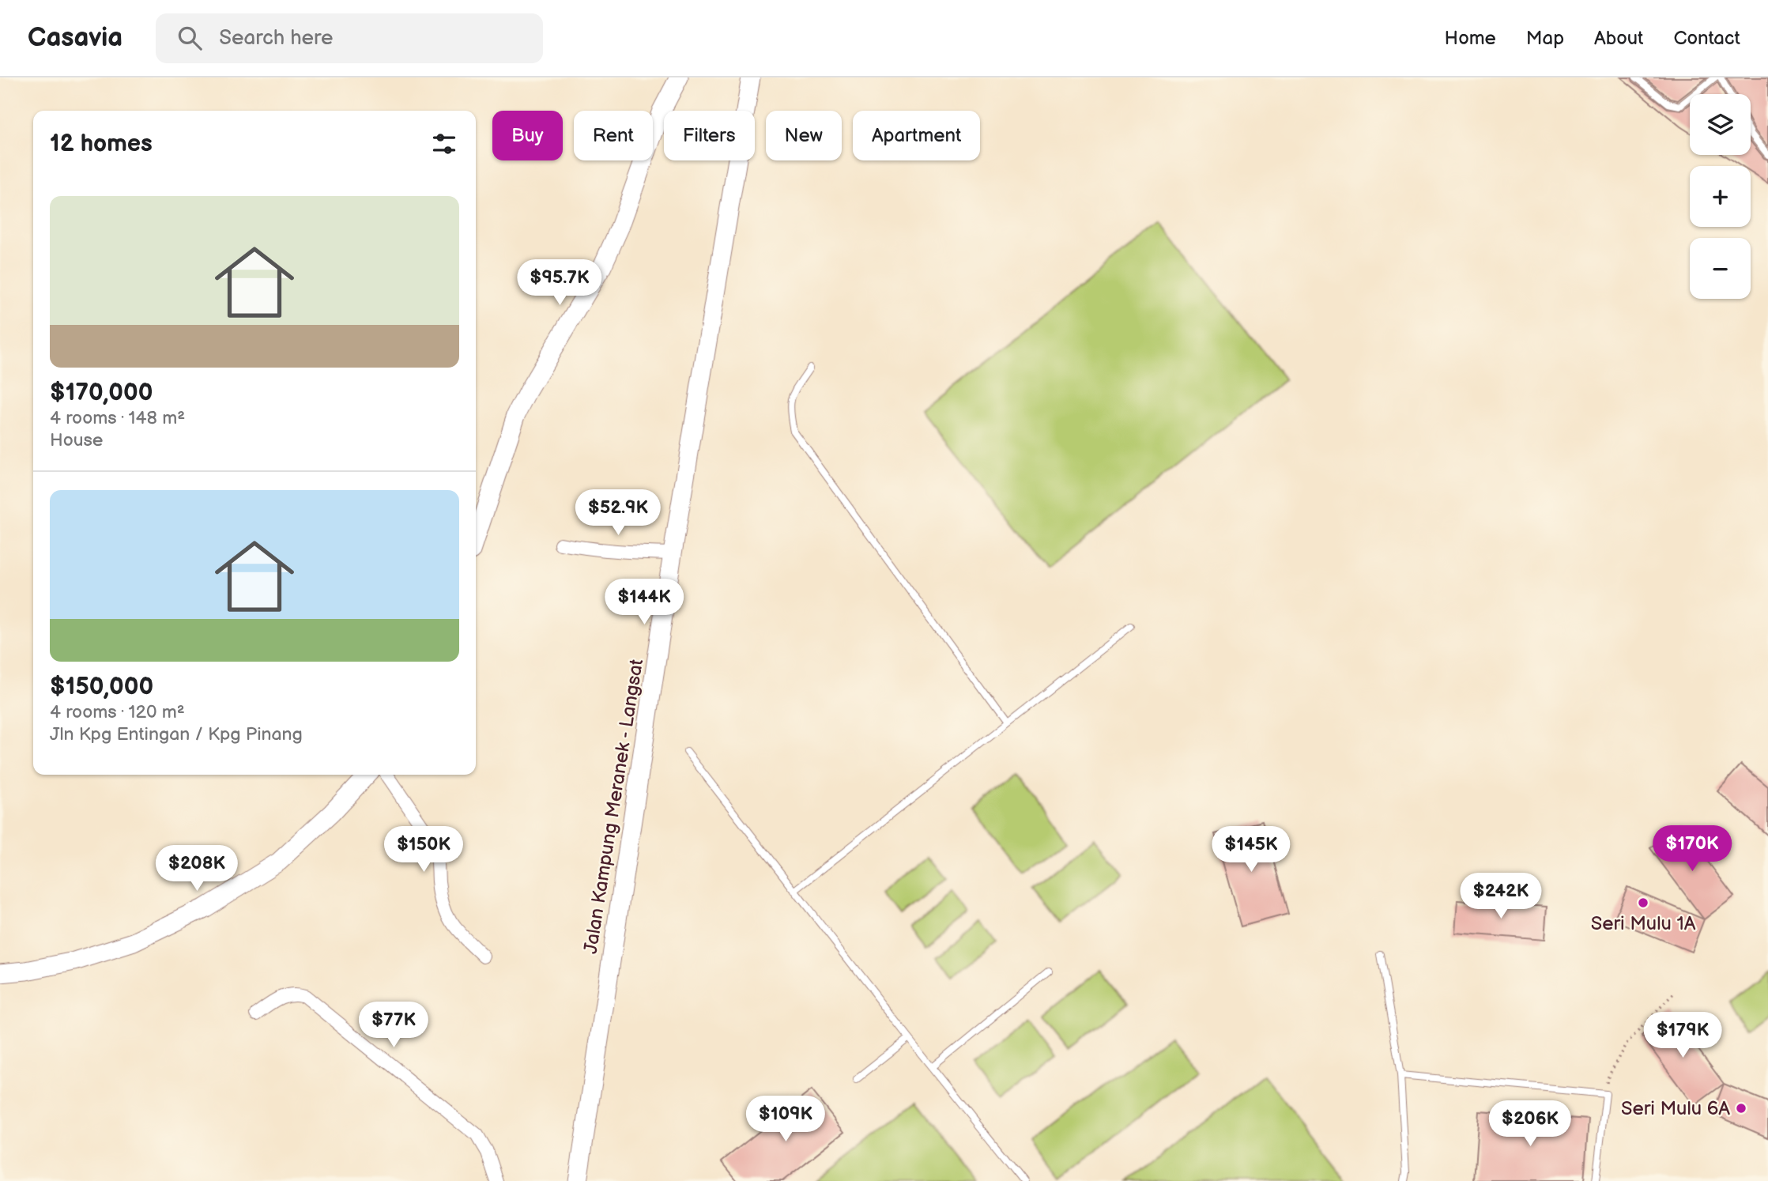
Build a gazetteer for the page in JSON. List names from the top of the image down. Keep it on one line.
{"streets":{"main road":["Jalan Kampung Meranek - Langsat"]},"places":["Seri Mulu 1A","Seri Mulu 6A"],"page":{"header":"Casavia","search":"Search here","nav":["Home","Map","About","Contact"],"map_buttons":["+","−"],"chip":["Buy","Rent","Filters","New","Apartment"],"heading":"12 homes","list":[{"name":"$170,000","note":"4 rooms · 148 m² · House"},{"name":"$150,000","note":"4 rooms · 120 m² · Jln Kpg Entingan / Kpg Pinang"}],"price":["$95.7K","$52.9K","$144K","$170K","$150K","$145K","$208K","$242K","$77K","$179K","$109K","$206K"]}}
